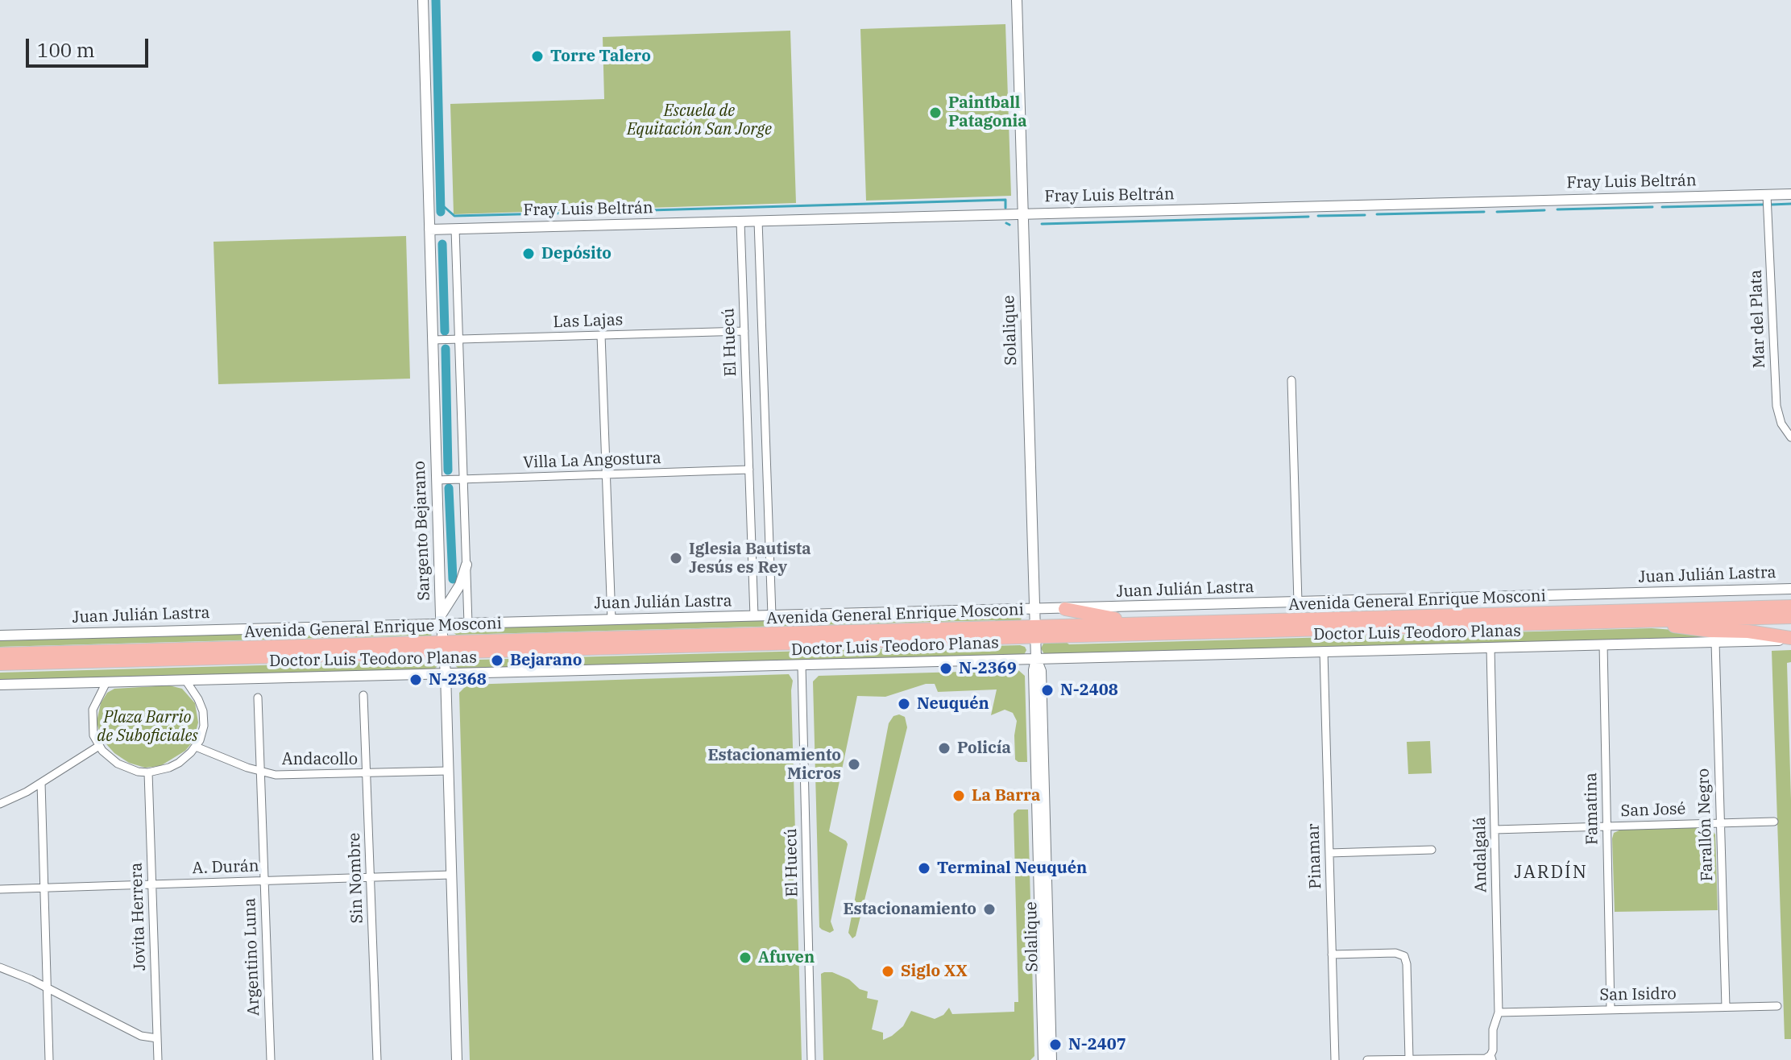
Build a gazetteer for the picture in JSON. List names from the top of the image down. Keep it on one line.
{"streets":{"highway":["Avenida General Enrique Mosconi"],"street":["Fray Luis Beltrán","Mar del Plata","Las Lajas","Solalique","El Huecú","Villa La Angostura","Sargento Bejarano","Juan Julián Lastra","Doctor Luis Teodoro Planas","Andacollo","Famatina","San José","Farallón Negro","Andalgalá","Pinamar","A. Durán","Sin Nombre","Jovita Herrera","Argentino Luna","San Isidro"]},"crossings":[["Fray Luis Beltrán","Mar del Plata"],["Fray Luis Beltrán","Solalique"],["Fray Luis Beltrán","El Huecú"],["Fray Luis Beltrán","Sargento Bejarano"],["Las Lajas","El Huecú"],["Las Lajas","Sargento Bejarano"],["Solalique","Juan Julián Lastra"],["Solalique","Avenida General Enrique Mosconi"],["Solalique","Doctor Luis Teodoro Planas"],["El Huecú","Villa La Angostura"],["El Huecú","Juan Julián Lastra"],["El Huecú","Doctor Luis Teodoro Planas"],["Villa La Angostura","Sargento Bejarano"],["Sargento Bejarano","Juan Julián Lastra"],["Sargento Bejarano","Avenida General Enrique Mosconi"],["Sargento Bejarano","Doctor Luis Teodoro Planas"],["Sargento Bejarano","Andacollo"],["Sargento Bejarano","A. Durán"],["Doctor Luis Teodoro Planas","Andacollo"],["Doctor Luis Teodoro Planas","Famatina"],["Doctor Luis Teodoro Planas","Farallón Negro"],["Doctor Luis Teodoro Planas","Andalgalá"],["Doctor Luis Teodoro Planas","Pinamar"],["Doctor Luis Teodoro Planas","Jovita Herrera"],["Andacollo","Sin Nombre"],["Andacollo","Jovita Herrera"],["Andacollo","Argentino Luna"],["Famatina","San José"],["Famatina","San Isidro"],["San José","Farallón Negro"],["San José","Andalgalá"],["Farallón Negro","San Isidro"],["Andalgalá","San Isidro"],["A. Durán","Sin Nombre"],["A. Durán","Jovita Herrera"],["A. Durán","Argentino Luna"]],"districts":["JARDÍN"],"parks":["Escuela de Equitación San Jorge","Plaza Barrio de Suboficiales"],"places":["Torre Talero","Paintball Patagonia","Depósito","Iglesia Bautista Jesús es Rey","Bejarano","N-2369","N-2368","N-2408","Neuquén","Policía","Estacionamiento Micros","La Barra","Terminal Neuquén","Estacionamiento","Afuven","Siglo XX","N-2407"],"scale_bar":"100 m"}
